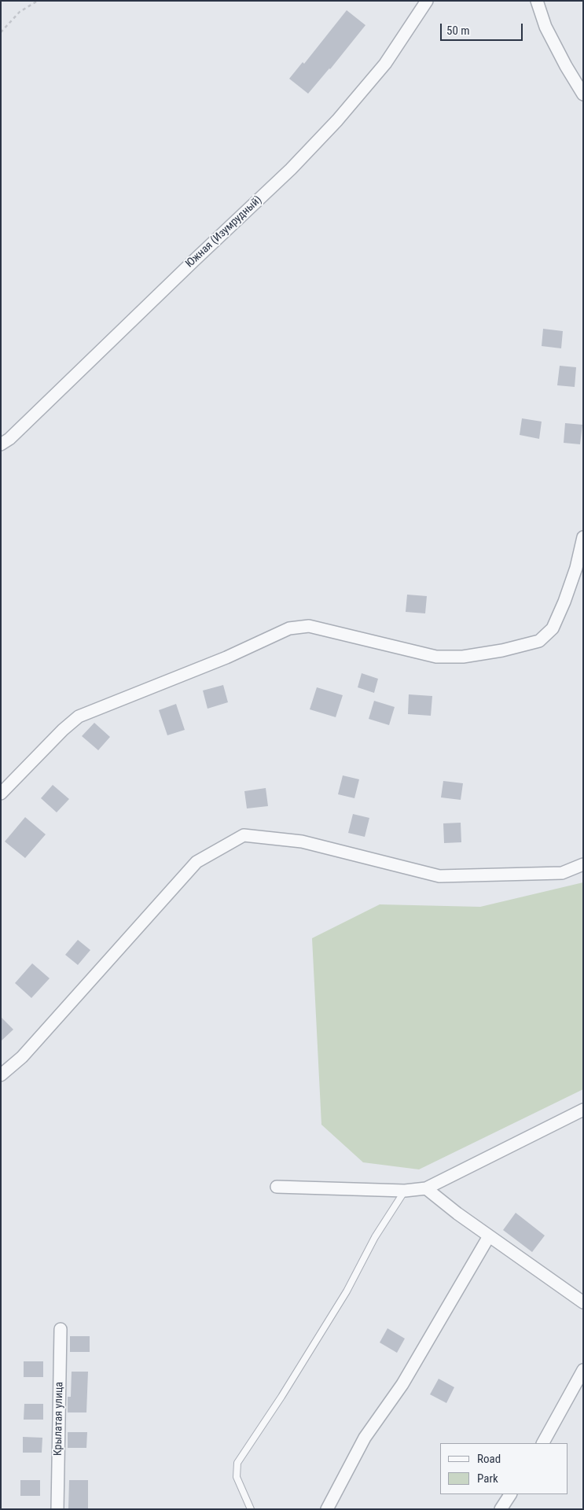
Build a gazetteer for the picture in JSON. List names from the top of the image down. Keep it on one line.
{"streets":{"street":["Южная (Изумрудный)","Крылатая улица"]},"legend":["Road","Park"],"scale_bar":"50 m"}
